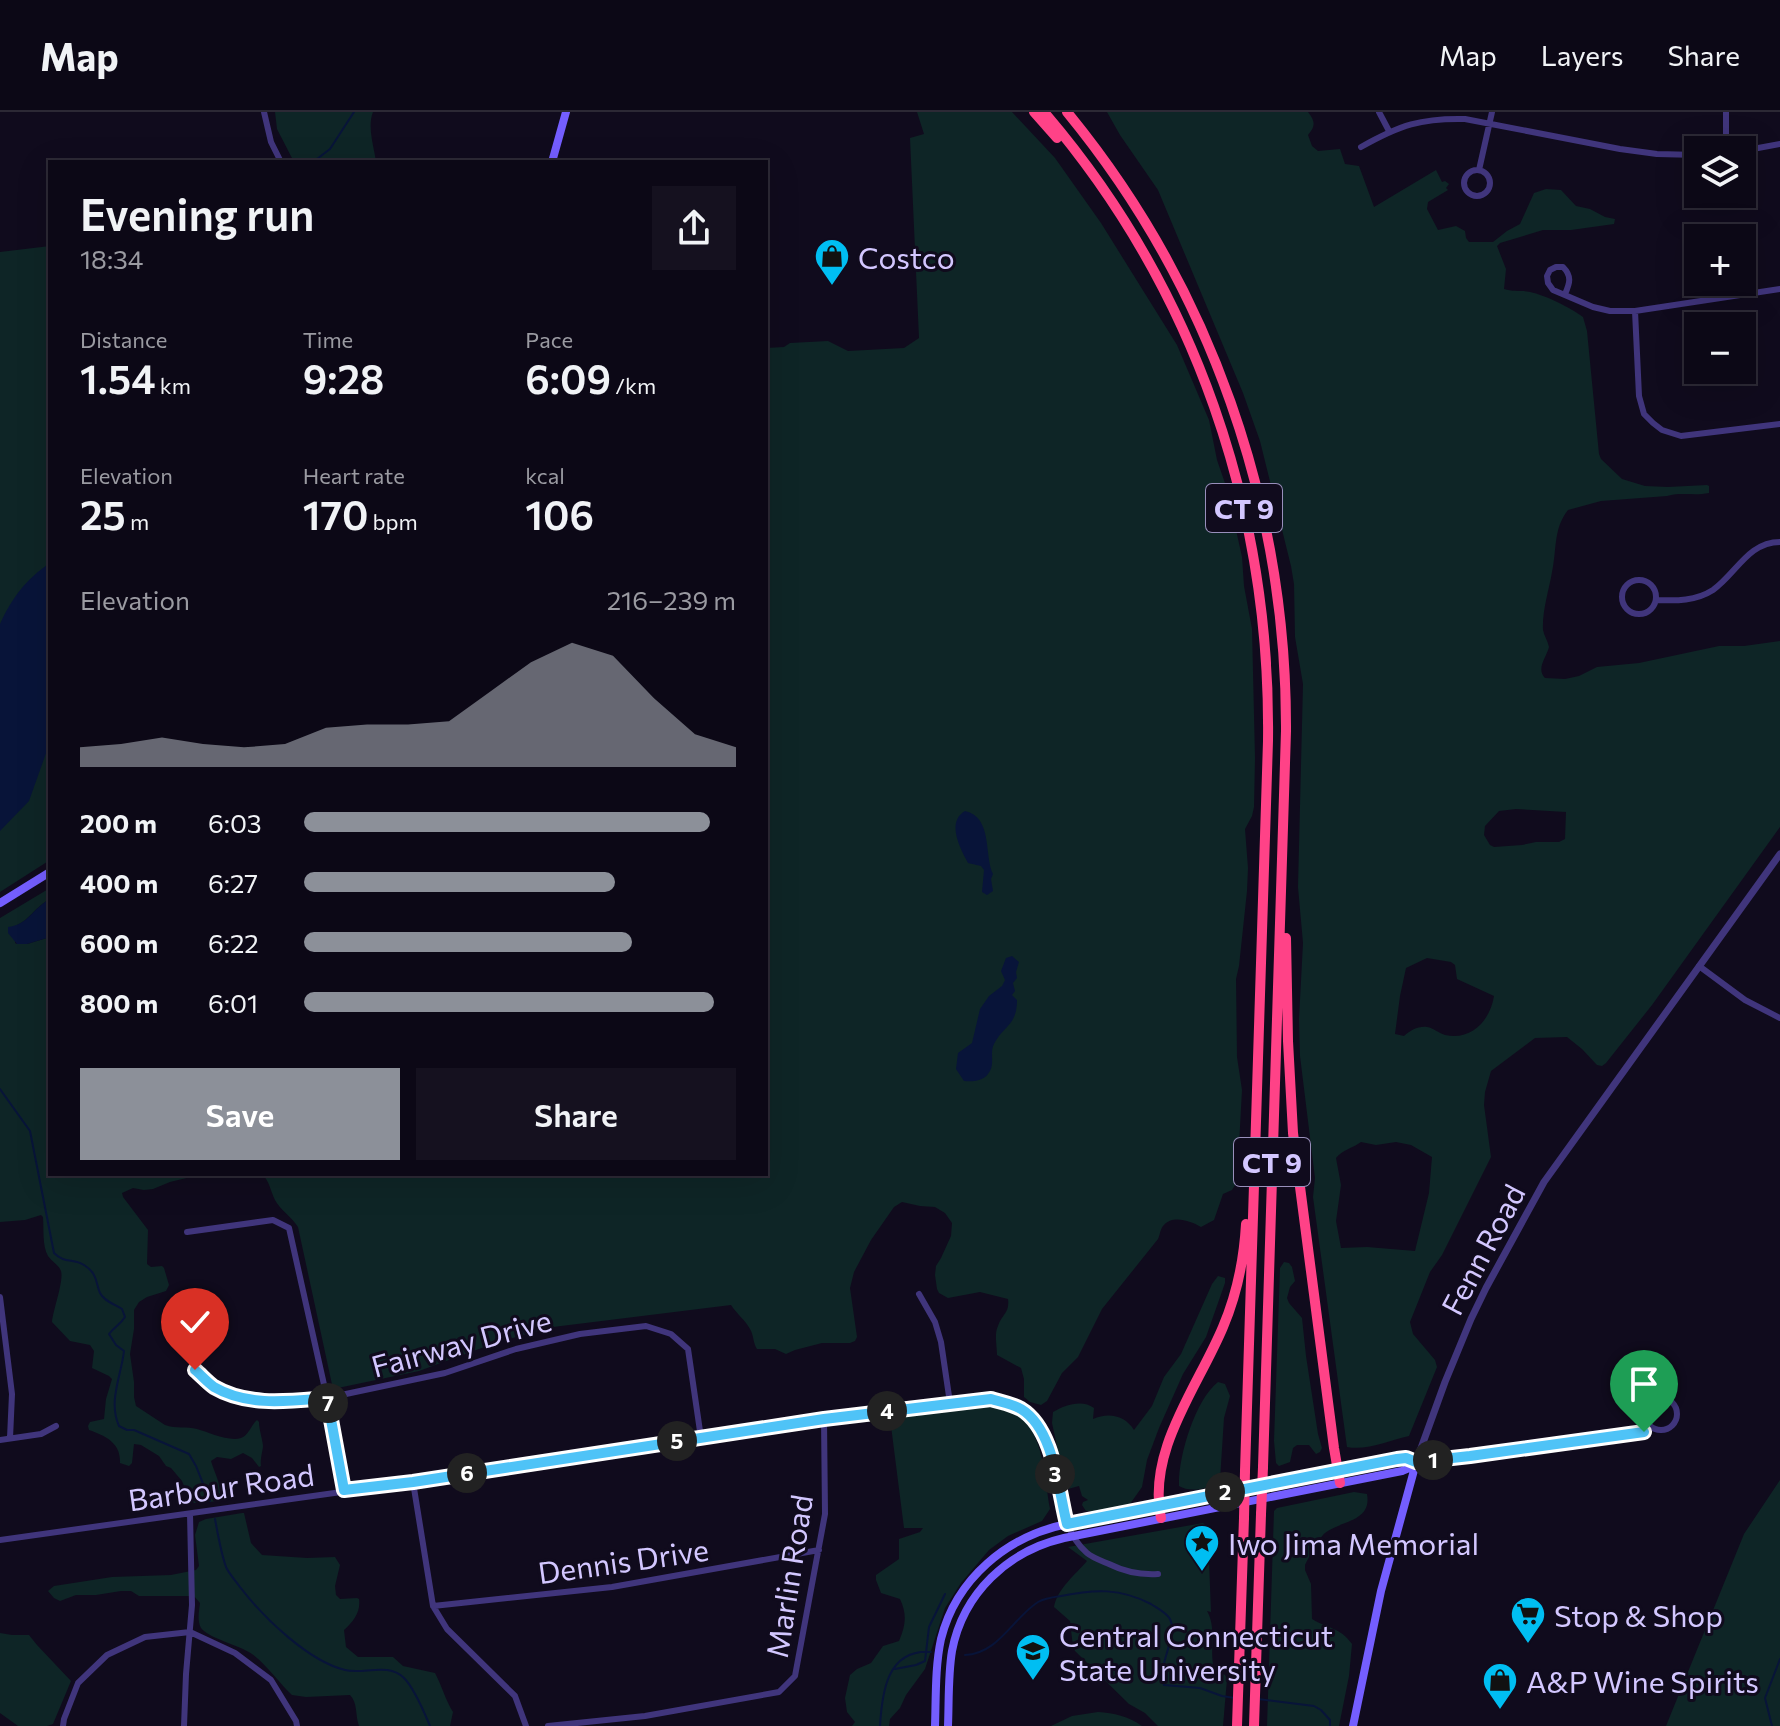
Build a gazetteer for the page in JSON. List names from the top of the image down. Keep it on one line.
{"streets":{"highway":["CT 9"],"main road":["Fenn Road"],"street":["Fairway Drive","Barbour Road","Dennis Drive","Marlin Road"]},"crossings":[["Fairway Drive","Barbour Road"],["Barbour Road","Marlin Road"],["Dennis Drive","Marlin Road"]],"places":{"shop":["Costco","A&P Wine Spirits"],"place":["Iwo Jima Memorial"],"supermarket":["Stop & Shop"],"school or university":["Central Connecticut State University"]},"page":{"header":"Map","nav":["Map","Layers","Share"],"map_buttons":["+","−"],"heading":["Evening run","18:34"],"stats":[["Distance","1.54 km"],["Time","9:28"],["Pace","6:09 /km"],["Elevation","25 m"],["Heart rate","170 bpm"],["kcal","106"]],"chart":["Elevation","216–239 m"],"list":[{"name":"200 m","note":"6:03"},{"name":"400 m","note":"6:27"},{"name":"600 m","note":"6:22"},{"name":"800 m","note":"6:01"}],"buttons":["Save","Share"],"pins":["7","4","5","1","6","3","2"]}}
